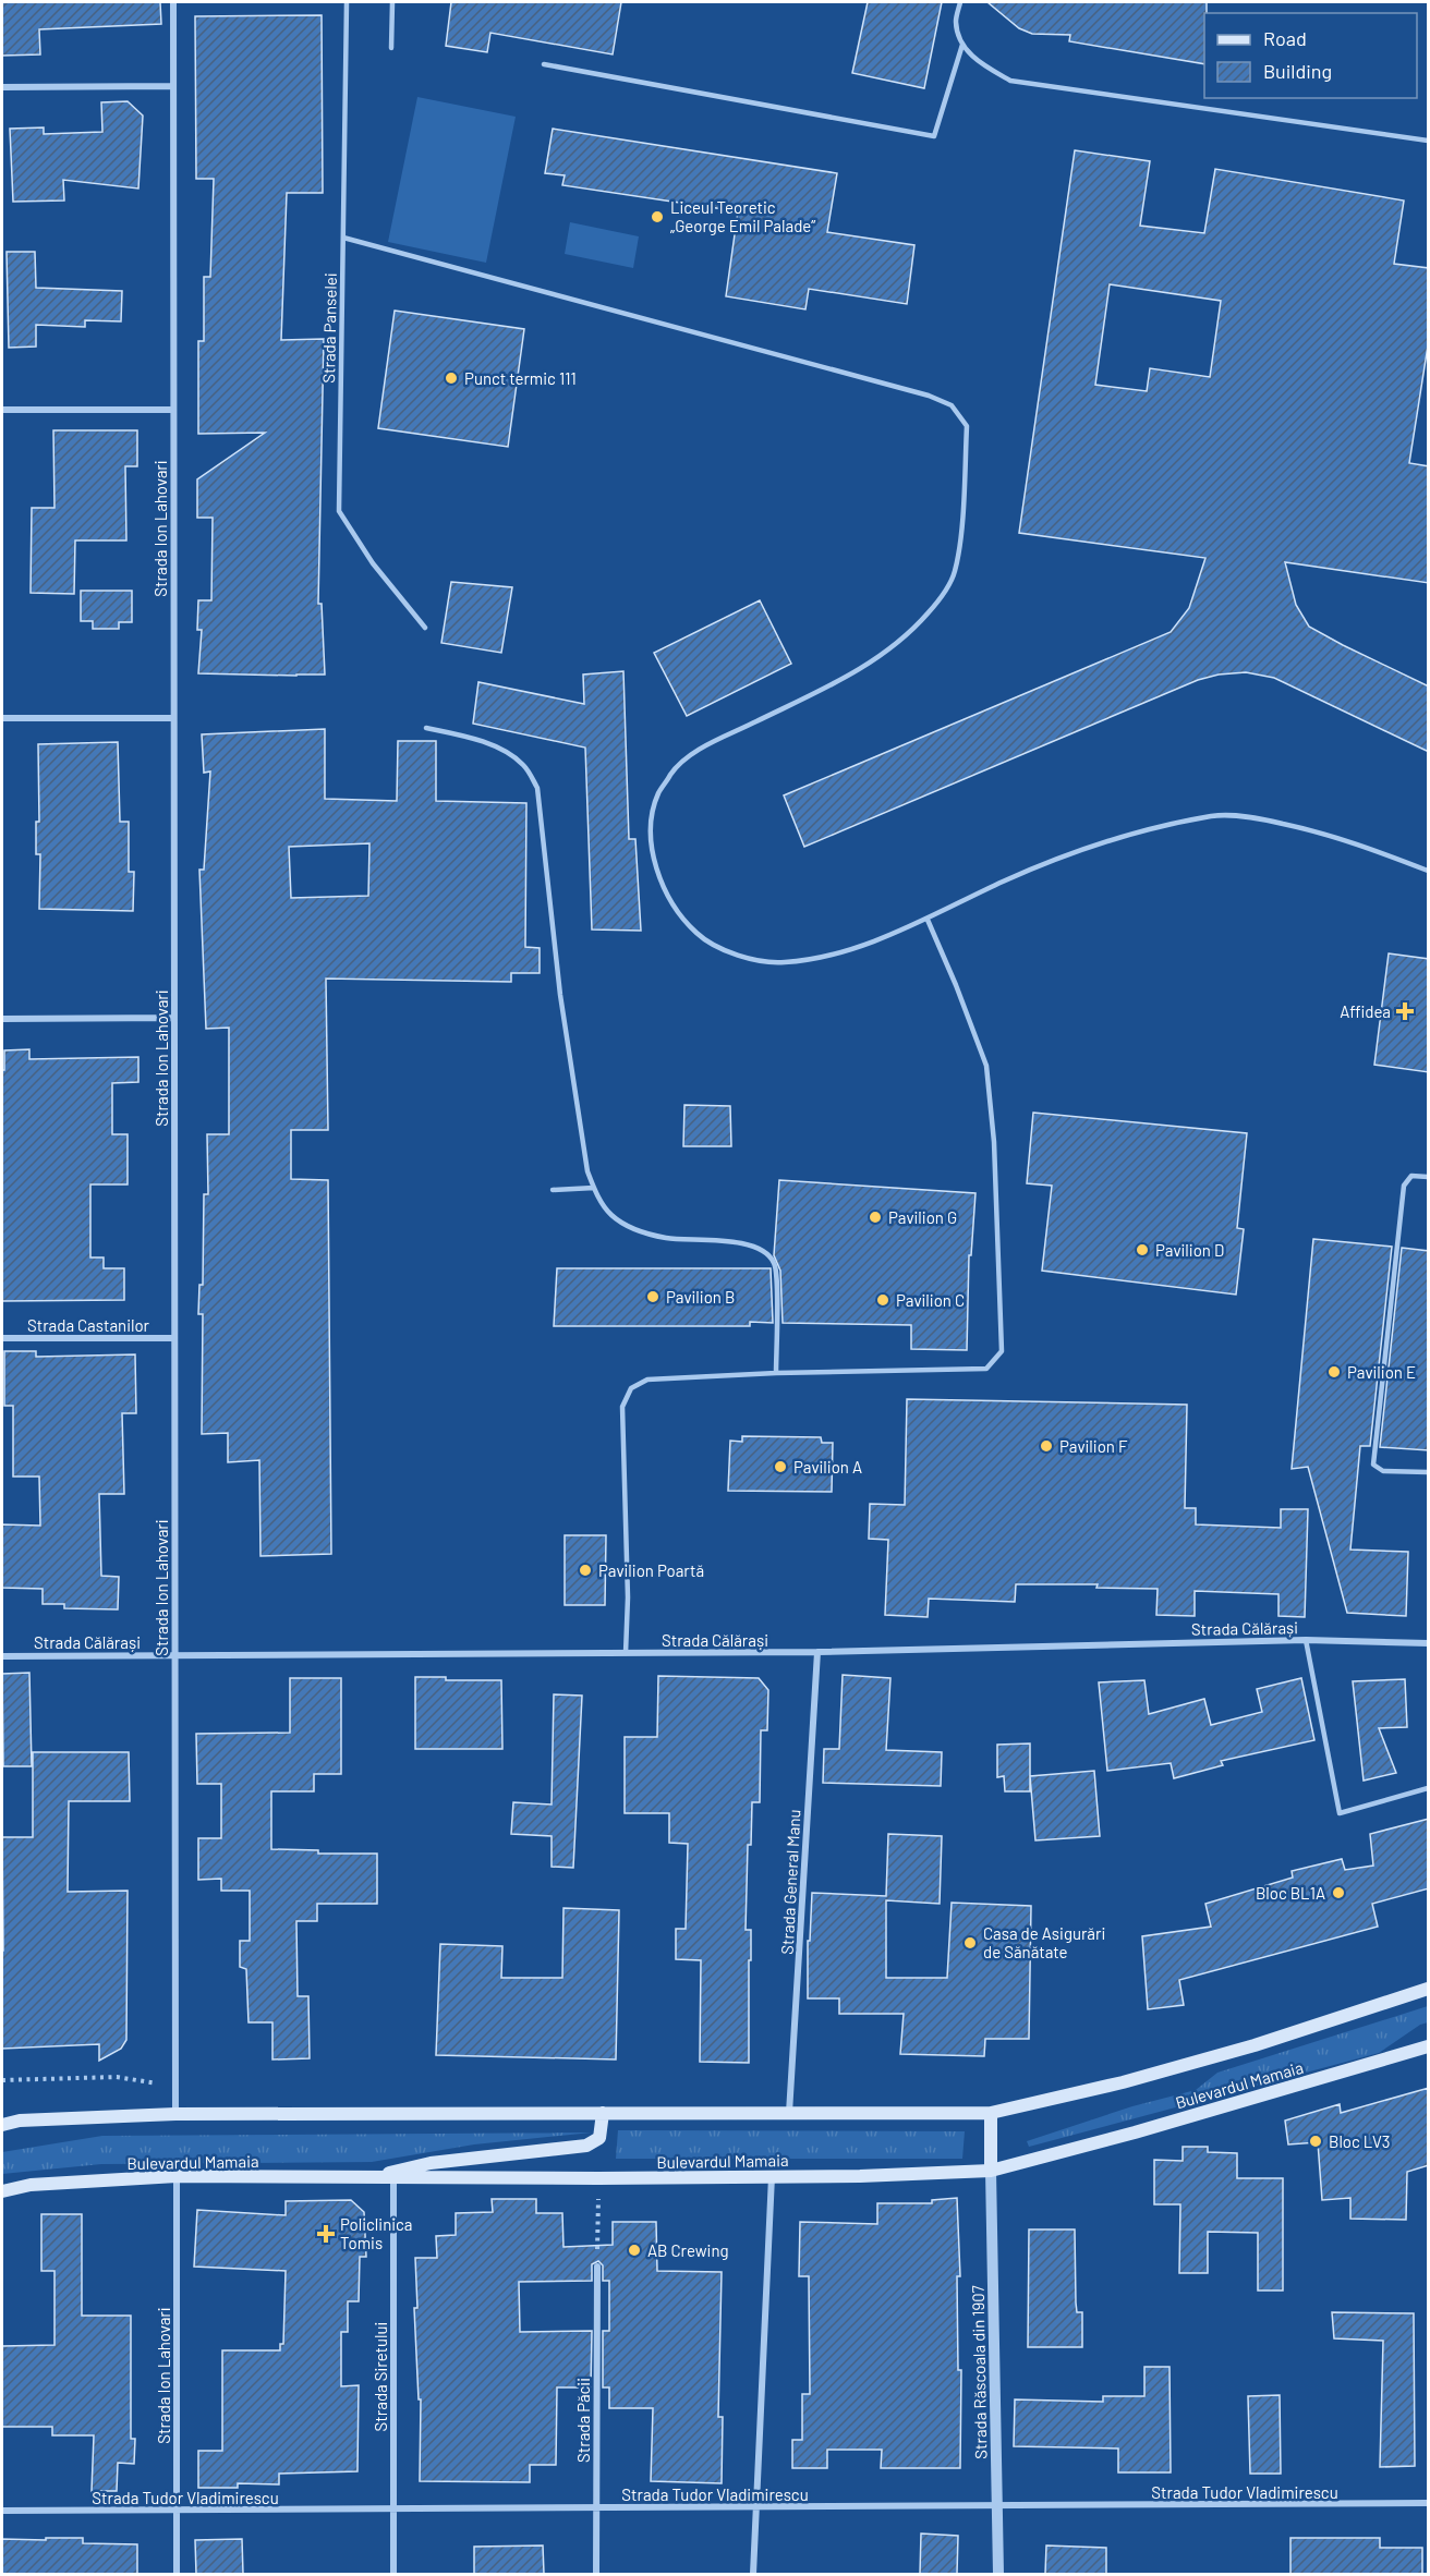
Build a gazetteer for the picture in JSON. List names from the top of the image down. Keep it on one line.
{"streets":{"main road":["Bulevardul Mamaia"],"street":["Strada Ion Lahovari","Strada Castanilor","Strada Călărași","Strada General Manu","Strada Răscoala din 1907","Strada Siretului","Strada Păcii","Strada Tudor Vladimirescu"],"lane":["Strada Panselei"]},"crossings":[["Strada Ion Lahovari","Strada Castanilor"],["Strada Ion Lahovari","Strada Călărași"],["Strada Ion Lahovari","Bulevardul Mamaia"],["Strada Ion Lahovari","Strada Tudor Vladimirescu"],["Strada Călărași","Strada General Manu"],["Strada General Manu","Bulevardul Mamaia"],["Bulevardul Mamaia","Strada Răscoala din 1907"],["Bulevardul Mamaia","Strada Siretului"],["Strada Răscoala din 1907","Strada Tudor Vladimirescu"],["Strada Siretului","Strada Tudor Vladimirescu"],["Strada Păcii","Strada Tudor Vladimirescu"]],"places":{"other":["Liceul Teoretic „George Emil Palade”","Punct termic 111","Pavilion G","Pavilion D","Pavilion B","Pavilion C","Pavilion E","Pavilion F","Pavilion A","Pavilion Poartă","Bloc BL1A","Casa de Asigurări de Sănătate","Bloc LV3","AB Crewing"],"health":["Affidea","Policlinica Tomis"]},"legend":["Road","Building"]}
